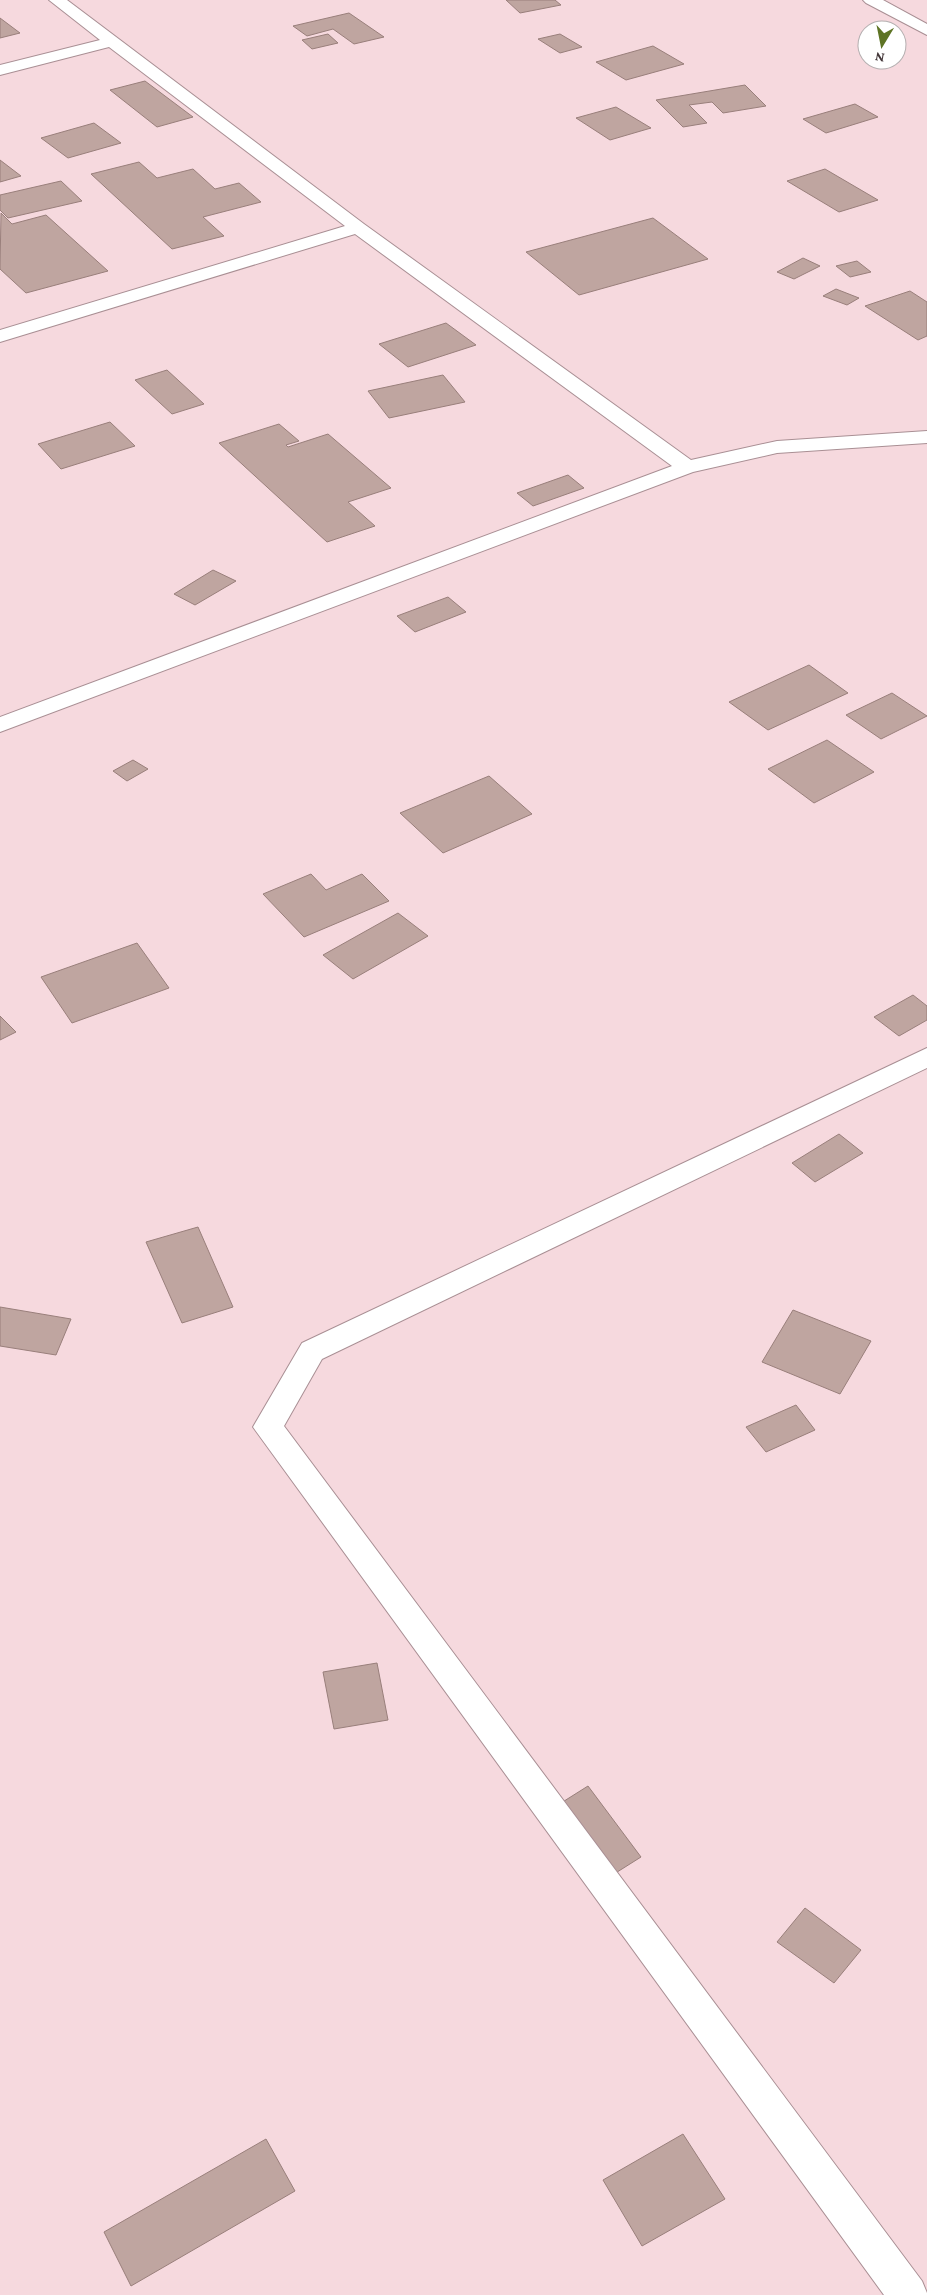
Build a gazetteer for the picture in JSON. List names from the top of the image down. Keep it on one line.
{"north":"bottom"}
